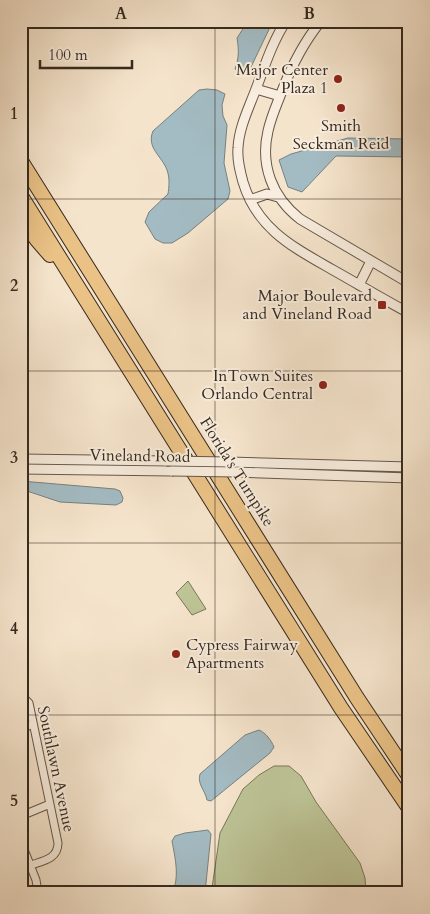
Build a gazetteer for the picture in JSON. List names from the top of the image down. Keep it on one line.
{"streets":{"highway":["Florida's Turnpike"],"street":["Vineland Road","Southlawn Avenue"]},"places":{"other":["Major Center Plaza 1","Smith Seckman Reid","InTown Suites Orlando Central","Cypress Fairway Apartments"],"transit":["Major Boulevard and Vineland Road"]},"scale_bar":"100 m","grid":{"columns":["A","B"],"rows":["1","2","3","4","5"]}}
